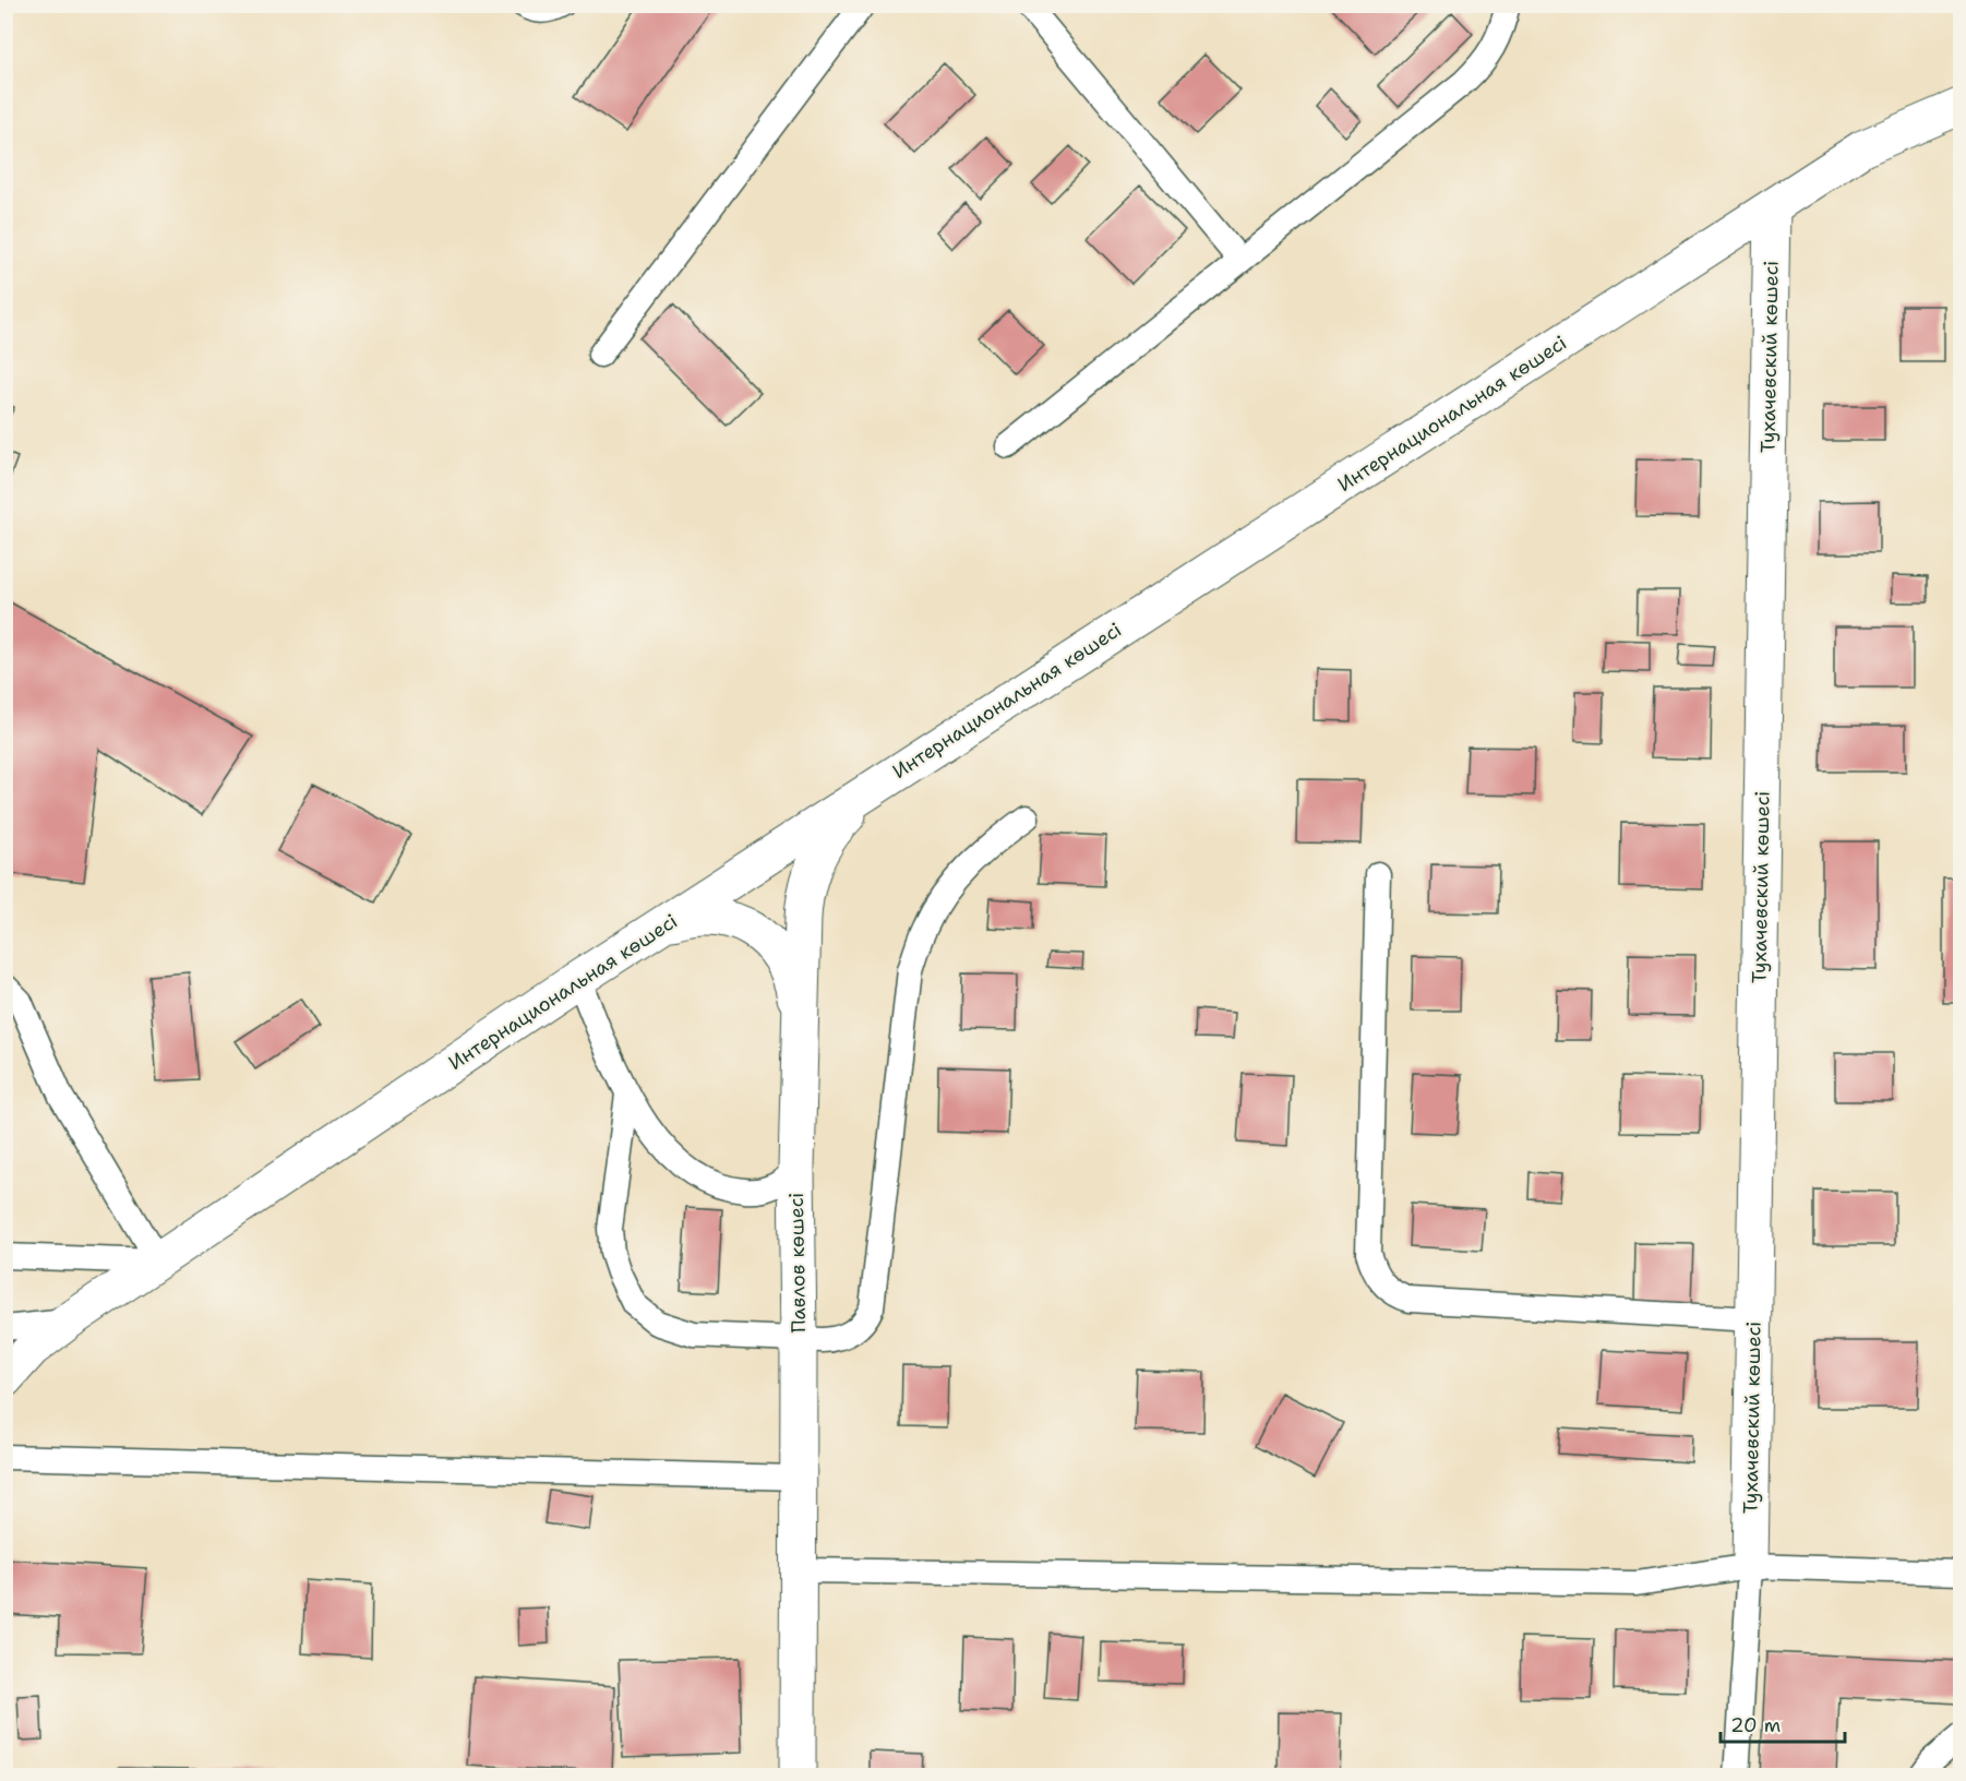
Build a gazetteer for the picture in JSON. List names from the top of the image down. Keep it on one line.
{"streets":{"street":["Тухачевский көшесі","Интернациональная көшесі","Павлов көшесі"]},"crossings":[["Тухачевский көшесі","Интернациональная көшесі"],["Интернациональная көшесі","Павлов көшесі"]],"scale_bar":"20 m"}
